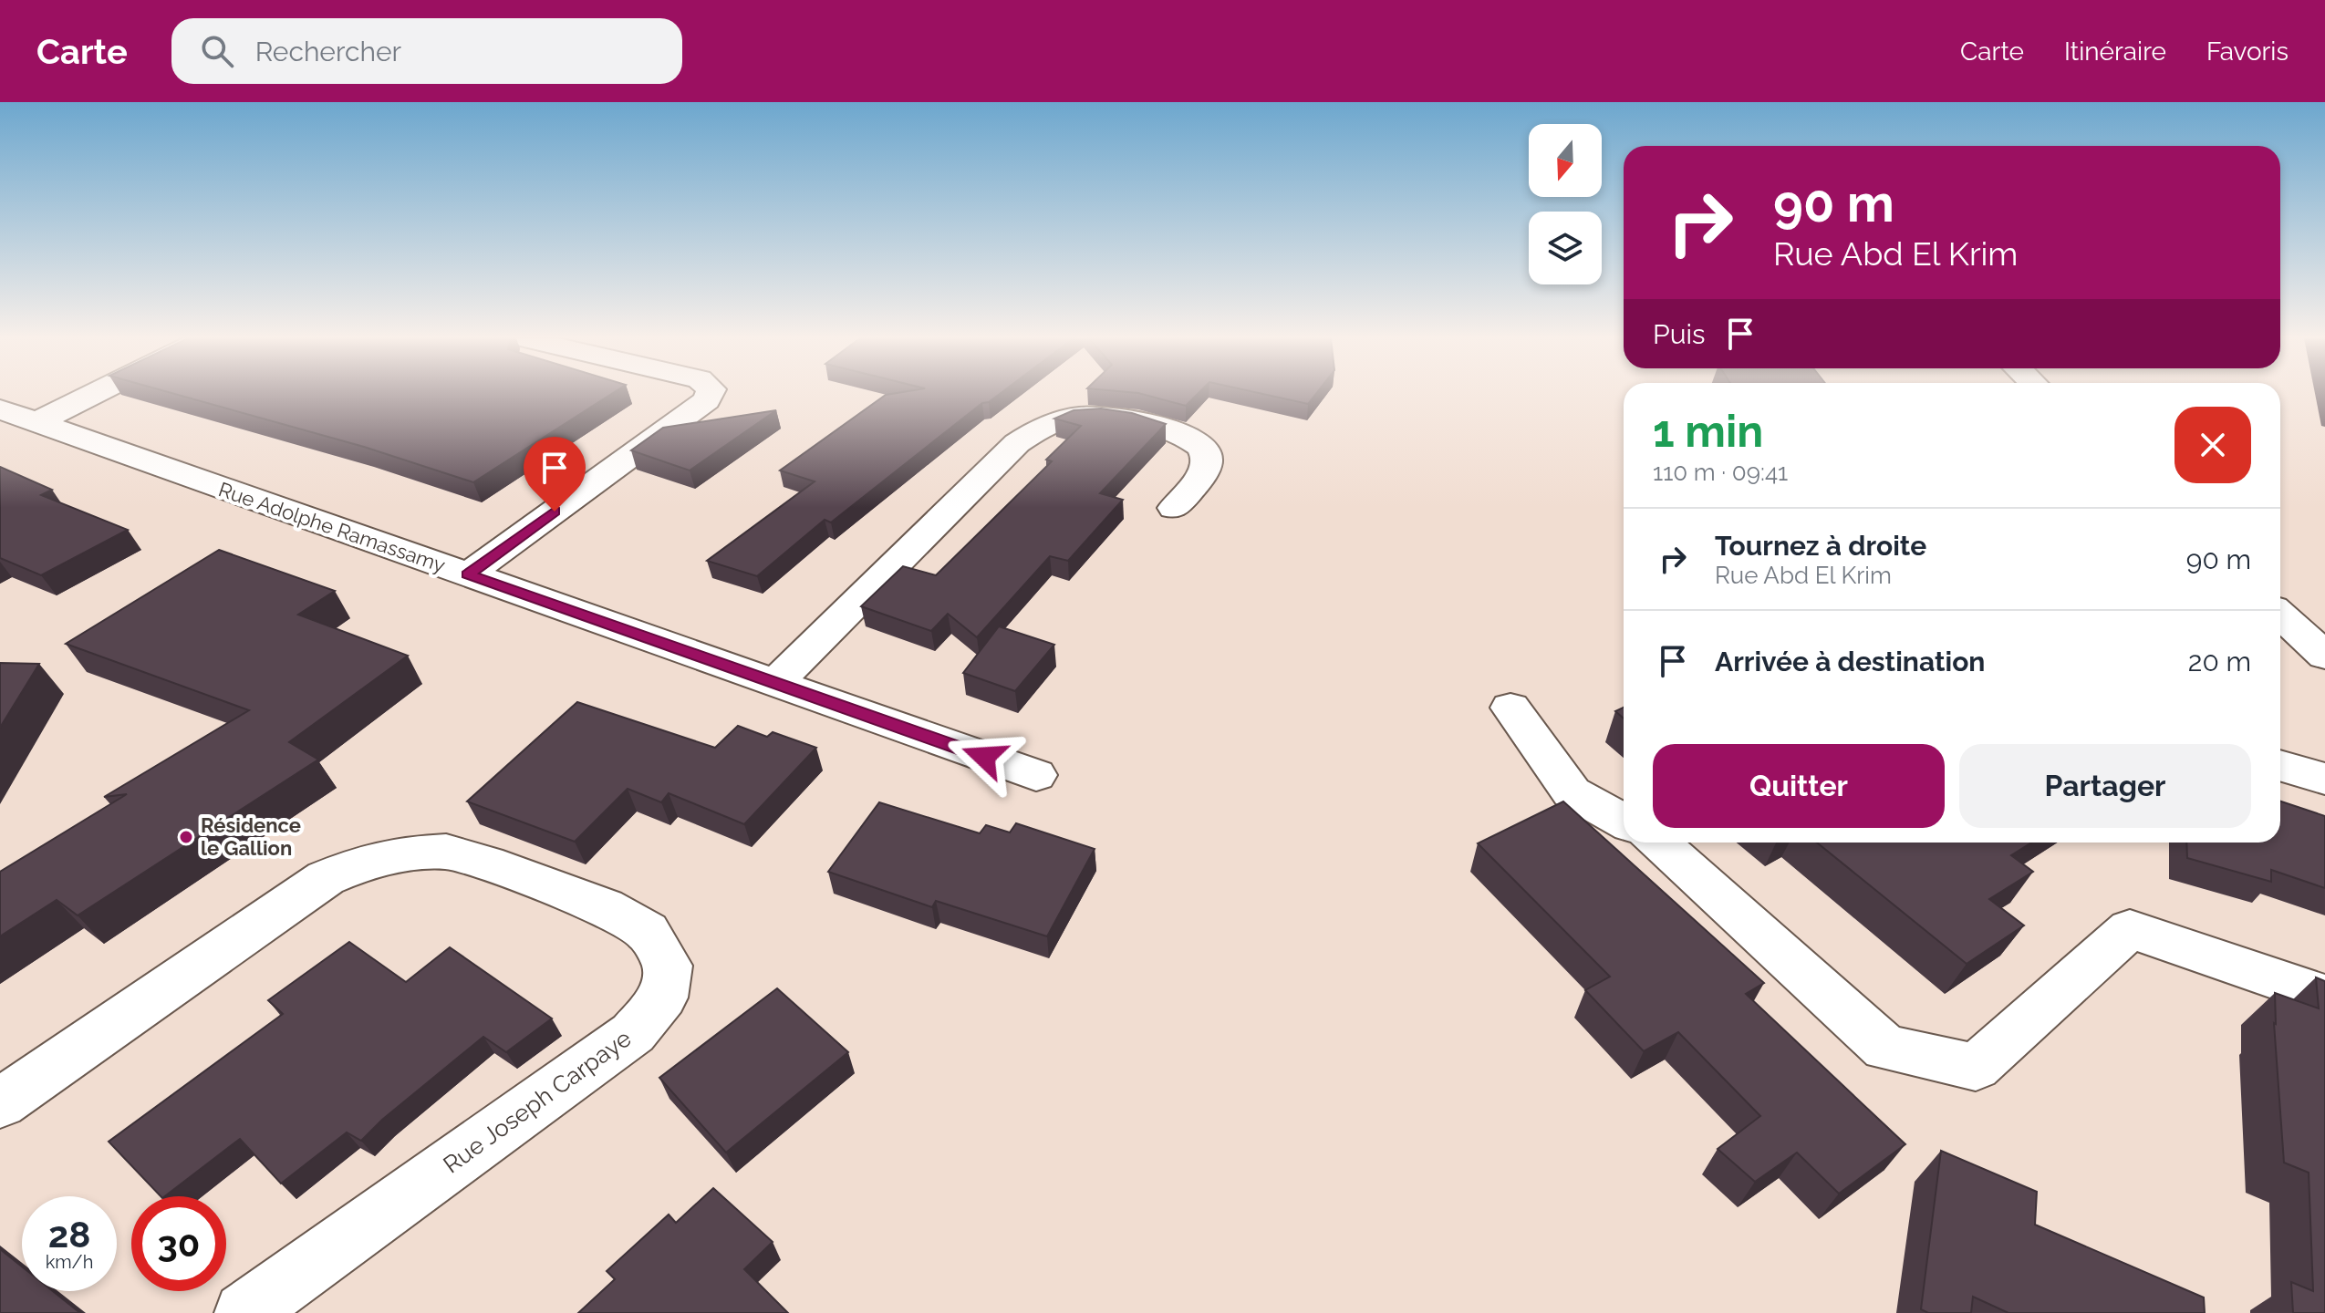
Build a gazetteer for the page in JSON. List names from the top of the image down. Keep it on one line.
{"streets":{"street":["Rue Adolphe Ramassamy","Rue Joseph Carpaye"]},"places":["Résidence le Gallion"],"north":"bottom","page":{"header":"Carte","search":"Rechercher","nav":["Carte","Itinéraire","Favoris"],"turn":["90 m","Rue Abd El Krim"],"then":"Puis","heading":["1 min","110 m · 09:41"],"list":[{"name":"Tournez à droite","note":"Rue Abd El Krim","value":"90 m"},{"name":"Arrivée à destination","value":"20 m"}],"buttons":["Quitter","Partager"],"speed":"28 km/h","limit":"30"}}
